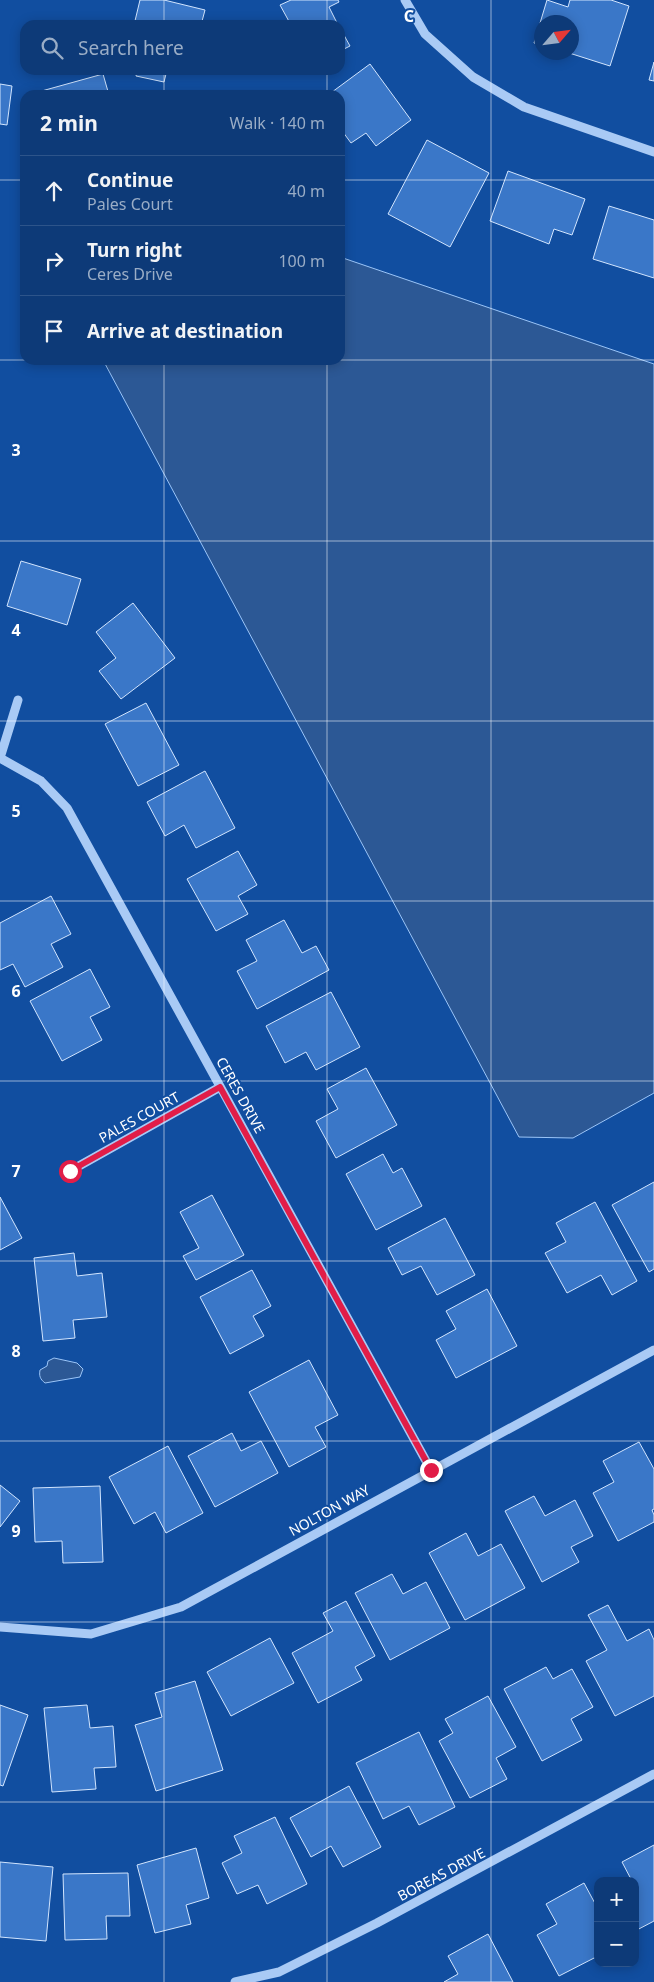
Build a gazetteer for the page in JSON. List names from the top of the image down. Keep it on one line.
{"streets":{"street":["CERES DRIVE","PALES COURT","NOLTON WAY","BOREAS DRIVE"]},"crossings":[["CERES DRIVE","PALES COURT"],["CERES DRIVE","NOLTON WAY"]],"north":"top right","page":{"search":"Search here","heading":["2 min","Walk · 140 m"],"list":[["Continue","Pales Court","40 m"],["Turn right","Ceres Drive","100 m"],"Arrive at destination"],"map_buttons":["+","−"]},"grid":{"columns":["C"],"rows":["3","4","5","6","7","8","9"]}}
